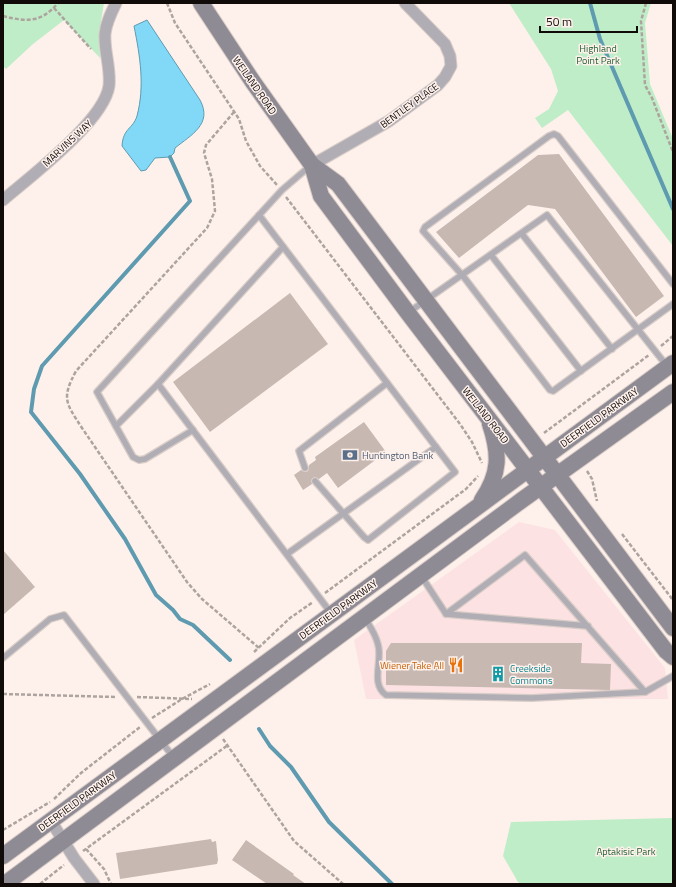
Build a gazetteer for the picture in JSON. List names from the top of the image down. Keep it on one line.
{"streets":{"main road":["WEILAND ROAD","DEERFIELD PARKWAY"],"street":["BENTLEY PLACE","MARVINS WAY"]},"crossings":[["WEILAND ROAD","BENTLEY PLACE"],["WEILAND ROAD","DEERFIELD PARKWAY"]],"parks":["Highland Point Park","Aptakisic Park"],"places":{"bank":["Huntington Bank"],"restaurant":["Wiener Take All"],"building":["Creekside Commons"]},"scale_bar":"50 m"}
